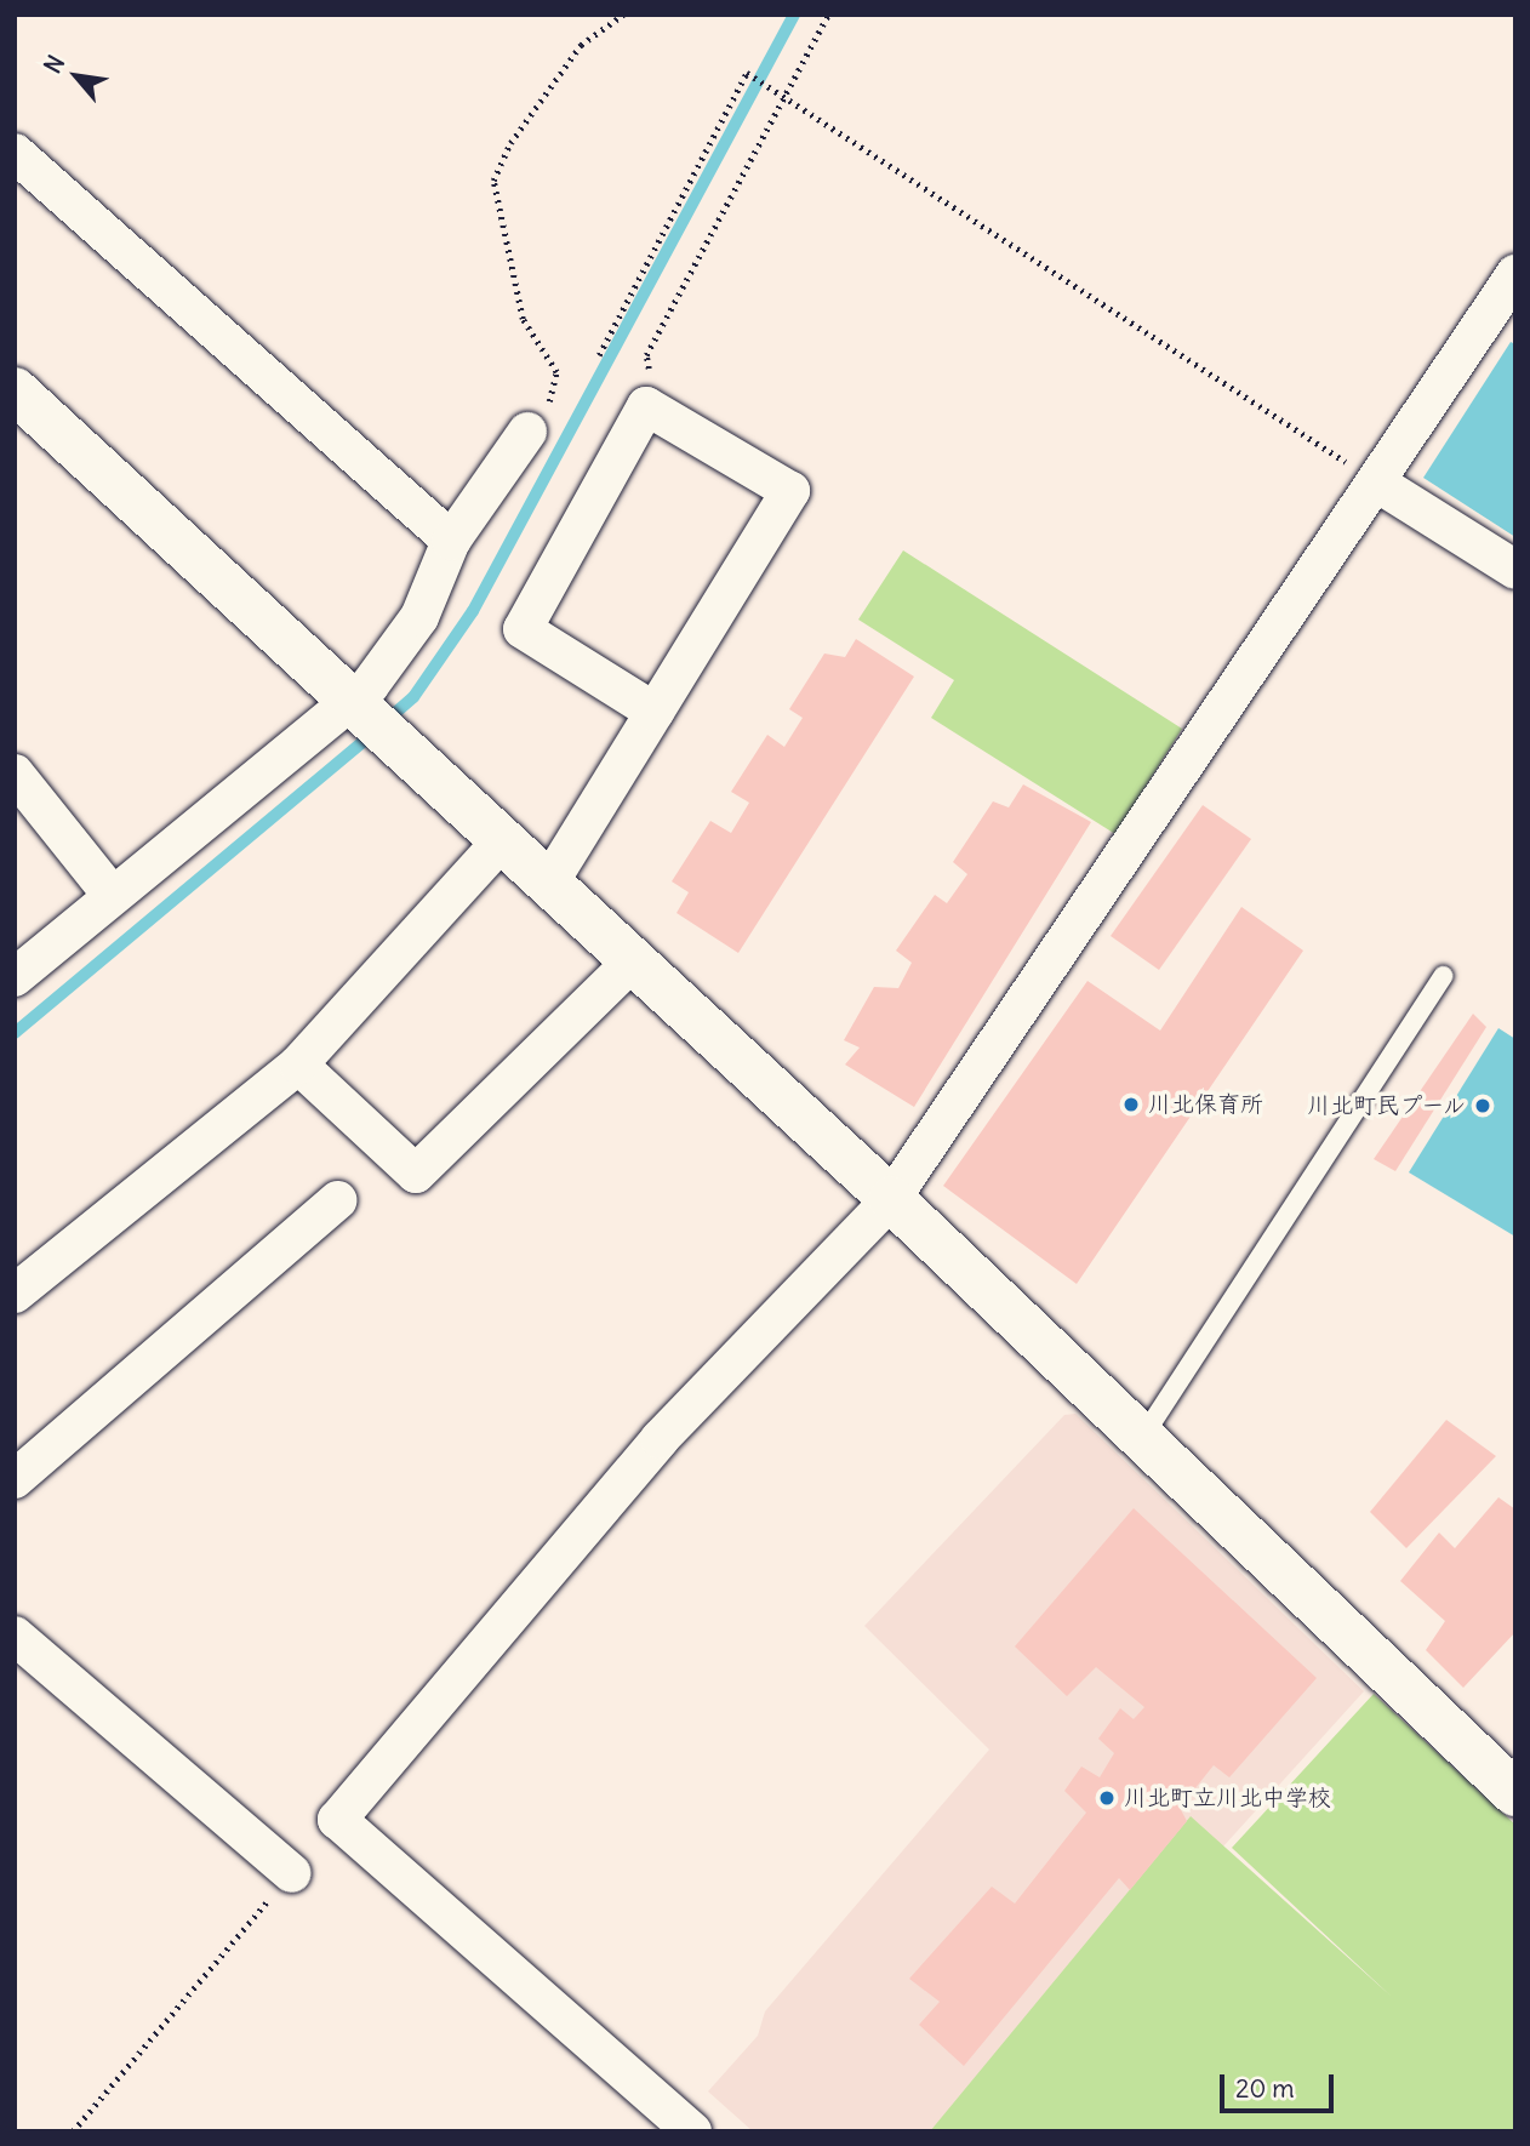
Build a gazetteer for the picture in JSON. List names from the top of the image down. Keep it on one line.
{"places":["川北保育所","川北町民プール","川北町立川北中学校"],"scale_bar":"20 m","north":"top left"}
